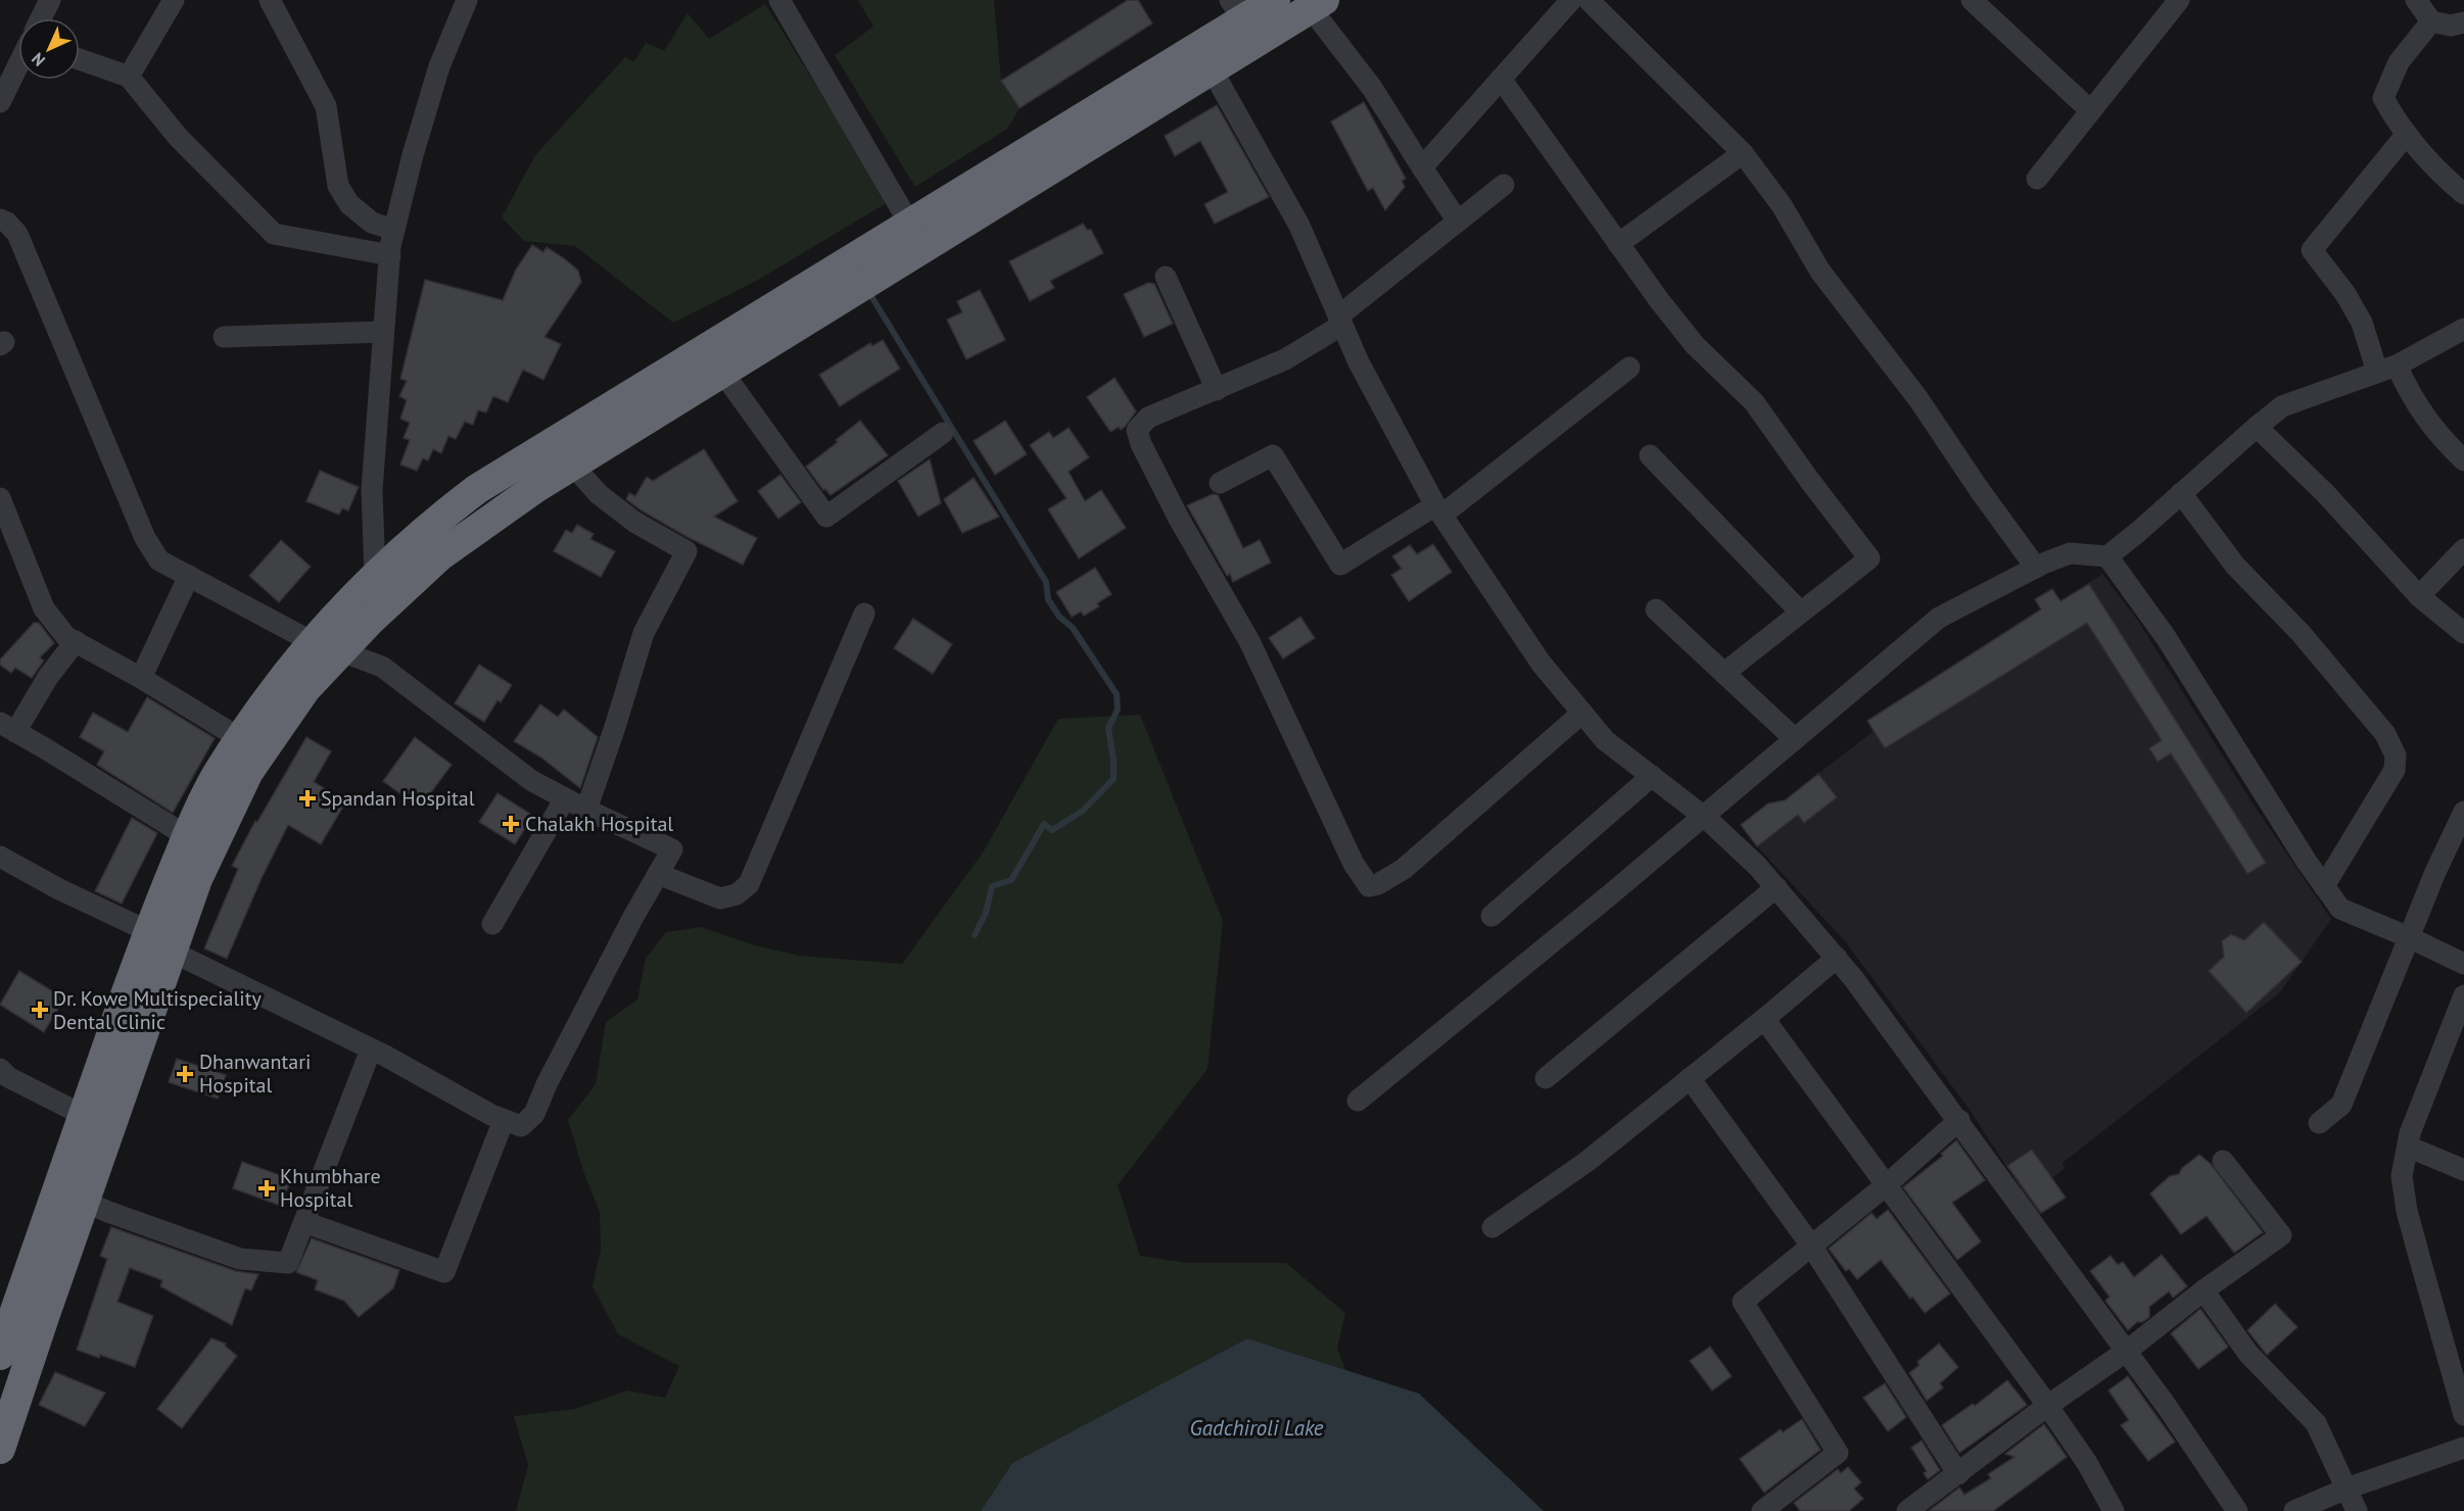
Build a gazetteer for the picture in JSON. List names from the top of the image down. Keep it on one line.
{"water":["Gadchiroli Lake"],"places":{"health":["Spandan Hospital","Chalakh Hospital","Dr. Kowe Multispeciality Dental Clinic","Dhanwantari Hospital","Khumbhare Hospital"]},"north":"bottom left"}
